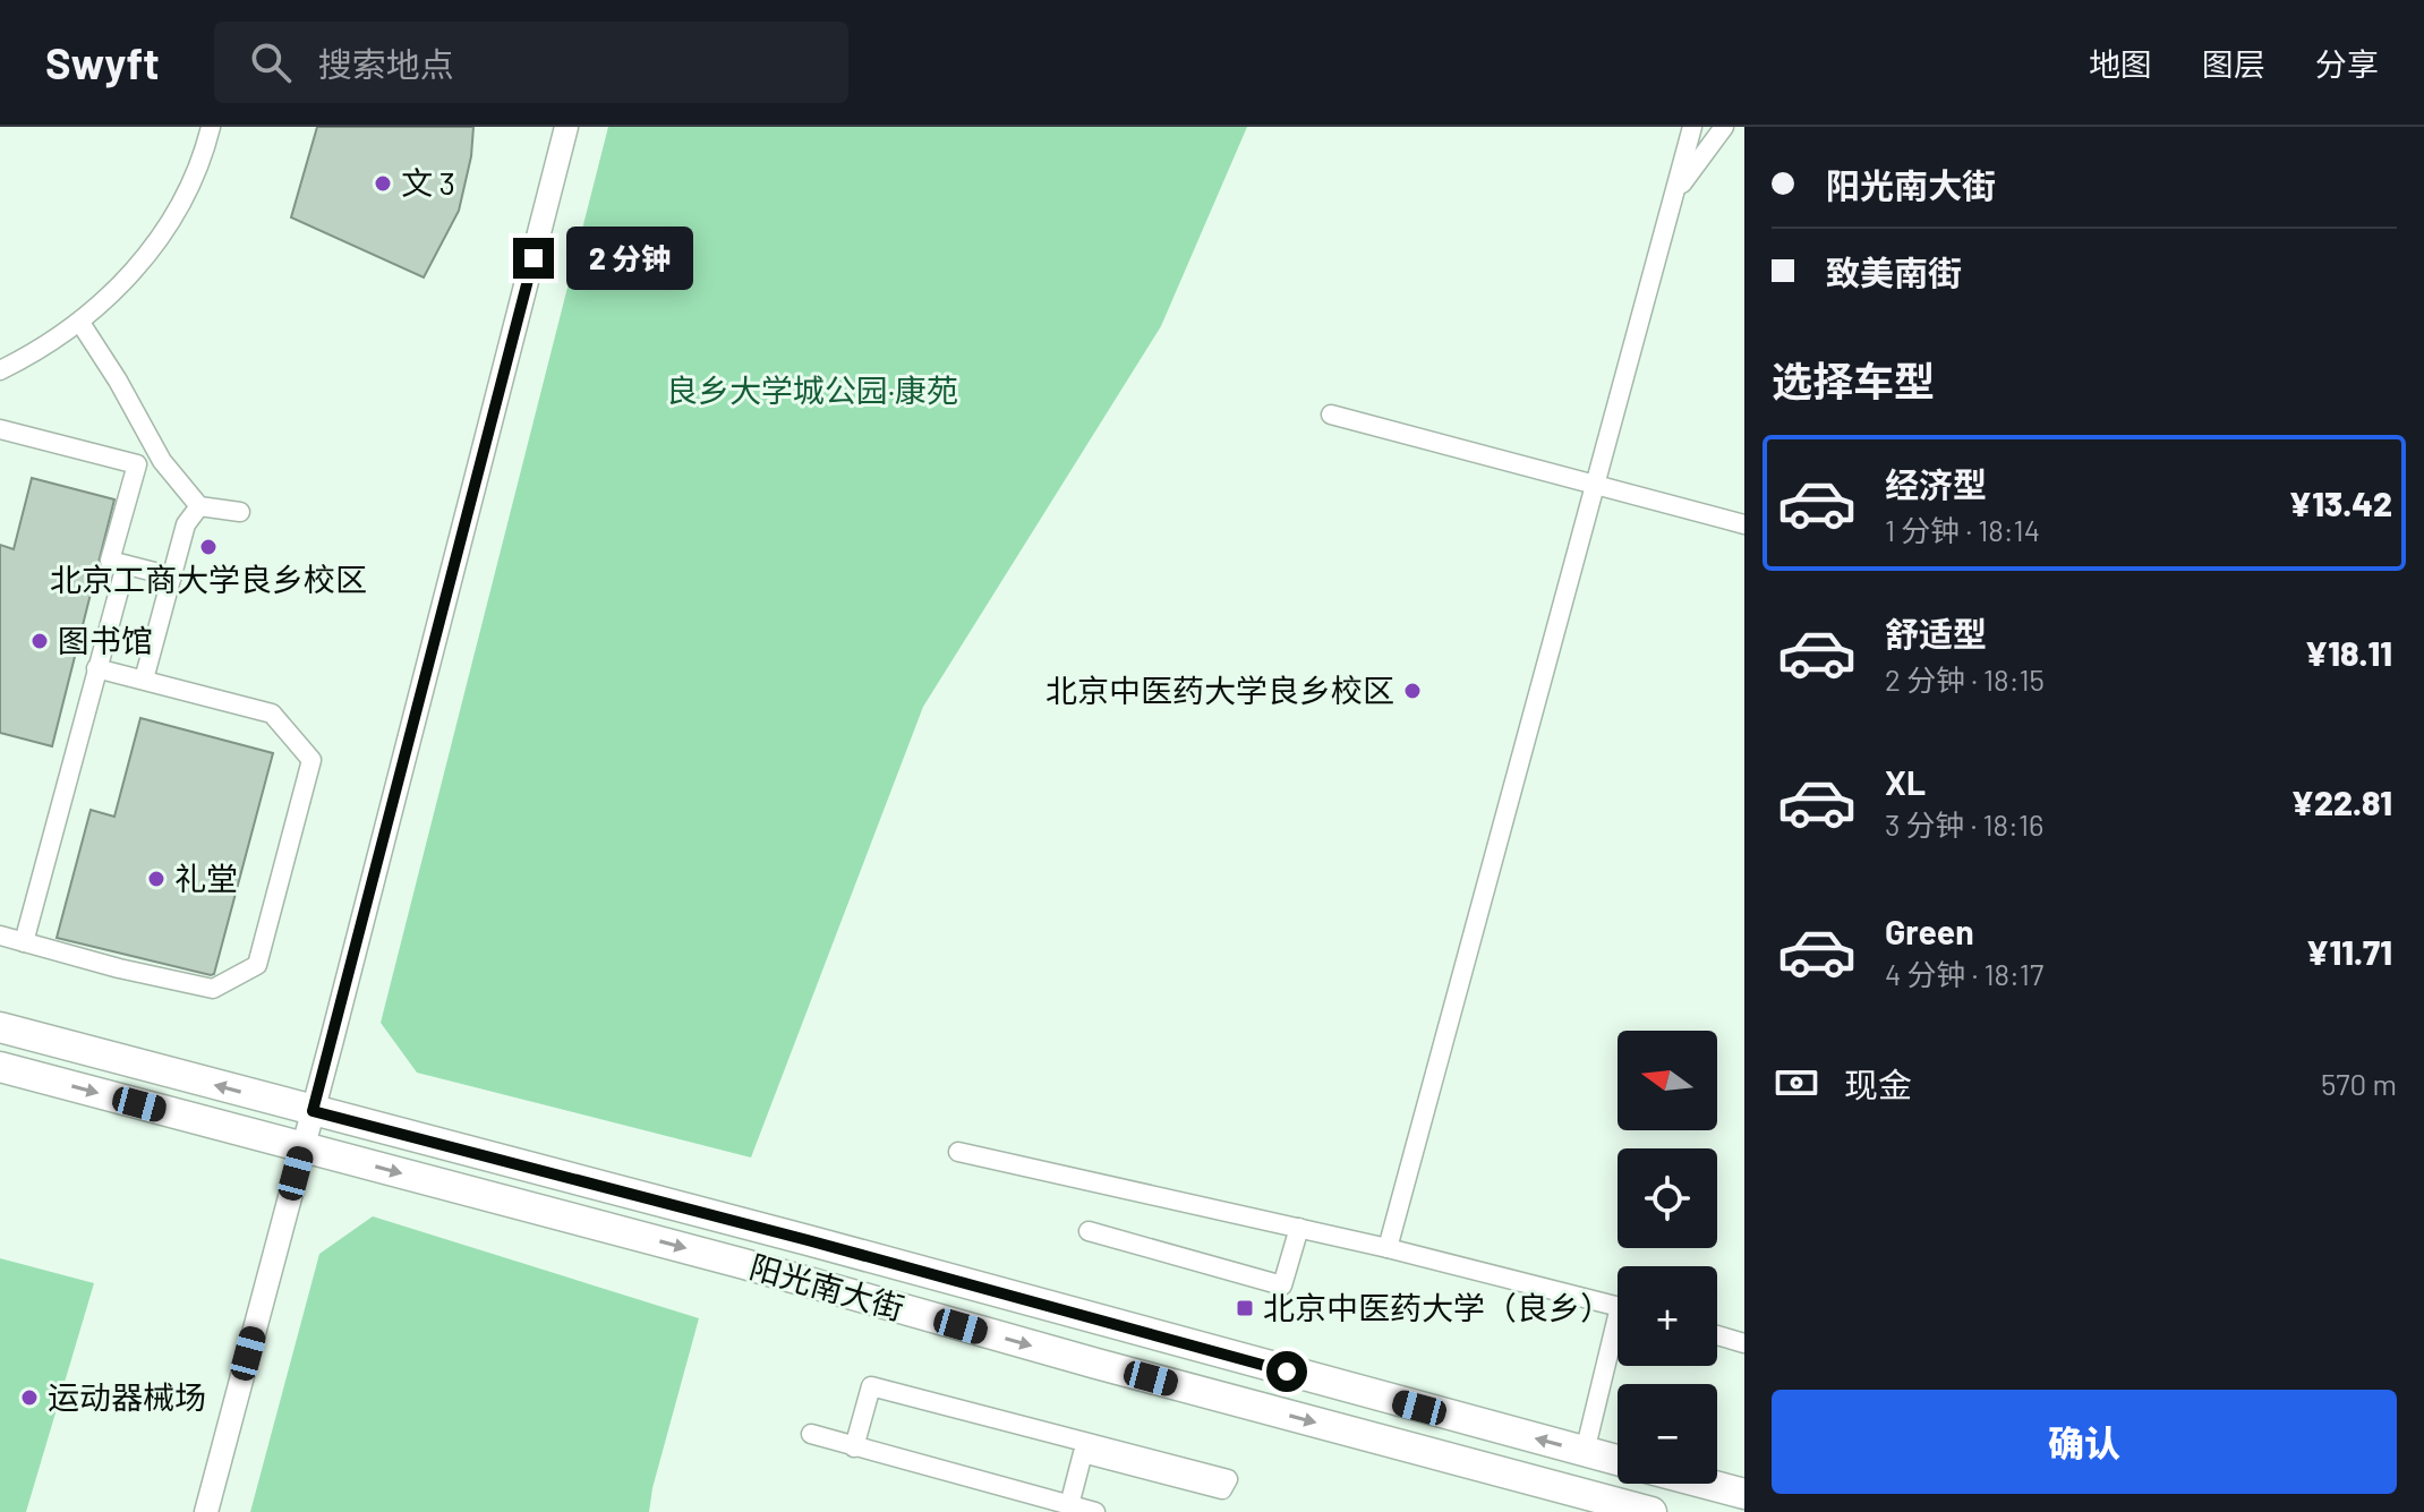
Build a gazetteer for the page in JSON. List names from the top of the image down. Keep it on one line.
{"streets":{"main road":["阳光南大街"]},"parks":["良乡大学城公园·康苑"],"places":{"other":["文 3","北京工商大学良乡校区","图书馆","北京中医药大学良乡校区","礼堂","运动器械场"],"transit":["北京中医药大学（良乡）"]},"north":"left","page":{"header":"Swyft","search":"搜索地点","nav":["地图","图层","分享"],"banner":["阳光南大街","致美南街"],"bubble":"2 分钟","heading":"选择车型","list":[{"name":"经济型","note":"1 分钟 · 18:14","value":"¥13.42"},{"name":"舒适型","note":"2 分钟 · 18:15","value":"¥18.11"},{"name":"XL","note":"3 分钟 · 18:16","value":"¥22.81"},{"name":"Green","note":"4 分钟 · 18:17","value":"¥11.71"}],"map_buttons":["+","−"],"pay":["现金","570 m"],"buttons":"确认"}}
